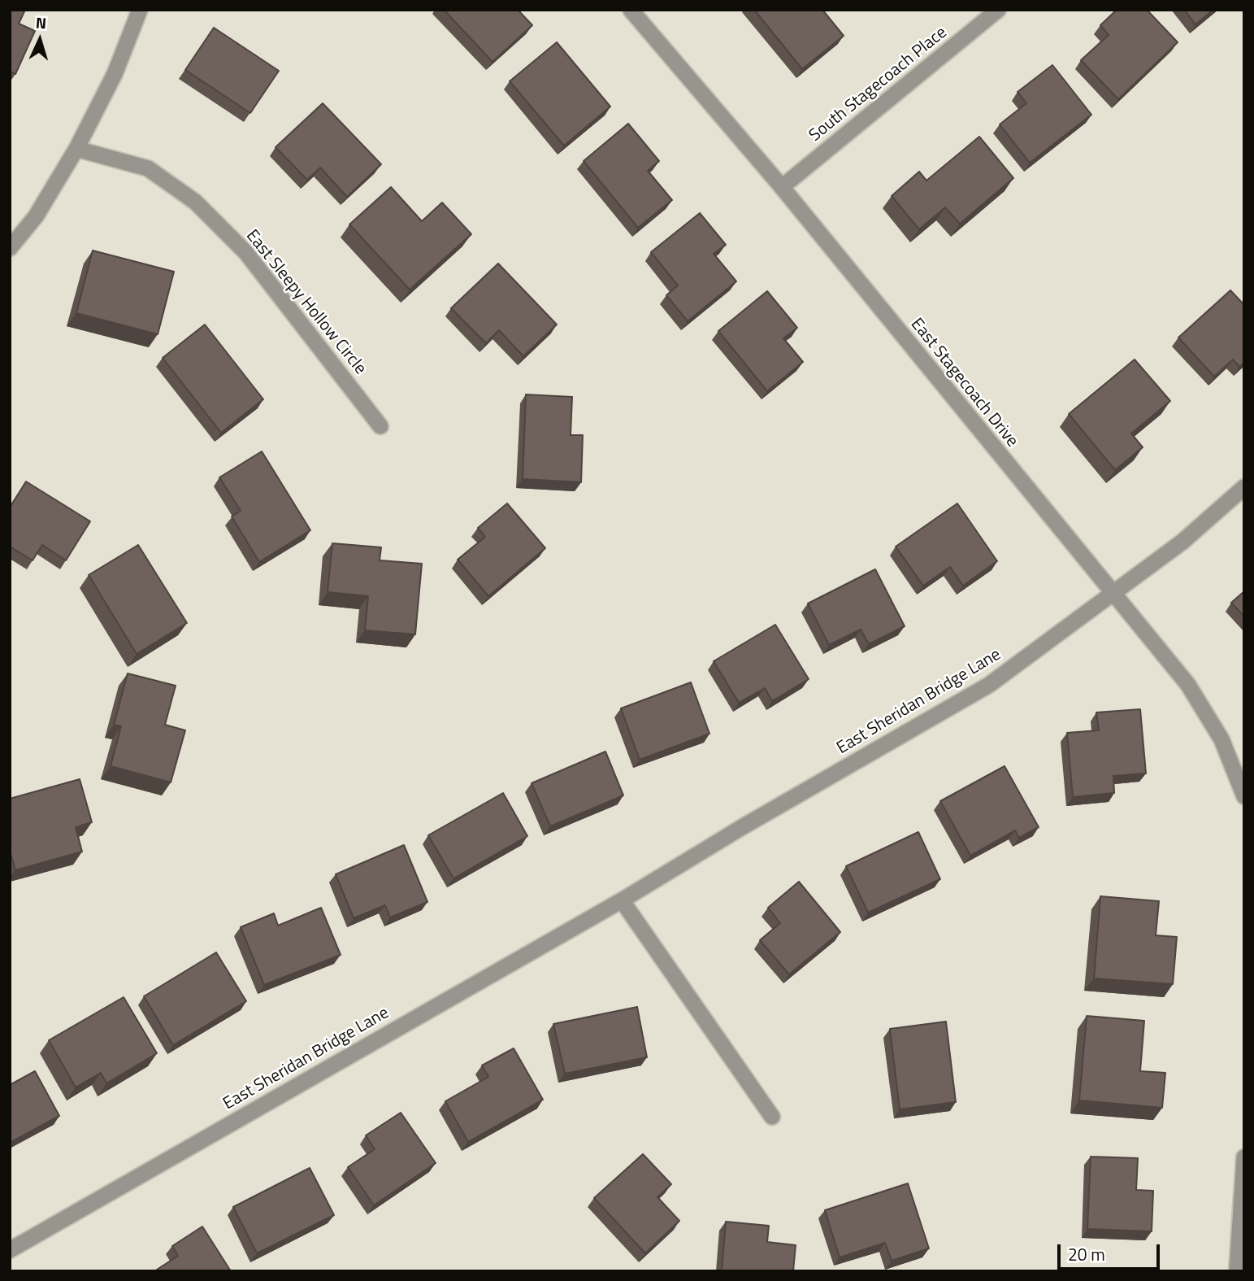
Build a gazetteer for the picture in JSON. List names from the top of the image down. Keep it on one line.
{"streets":{"street":["South Stagecoach Place","East Sleepy Hollow Circle","East Stagecoach Drive","East Sheridan Bridge Lane"]},"crossings":[["South Stagecoach Place","East Stagecoach Drive"],["East Stagecoach Drive","East Sheridan Bridge Lane"]],"scale_bar":"20 m","north":"top"}
